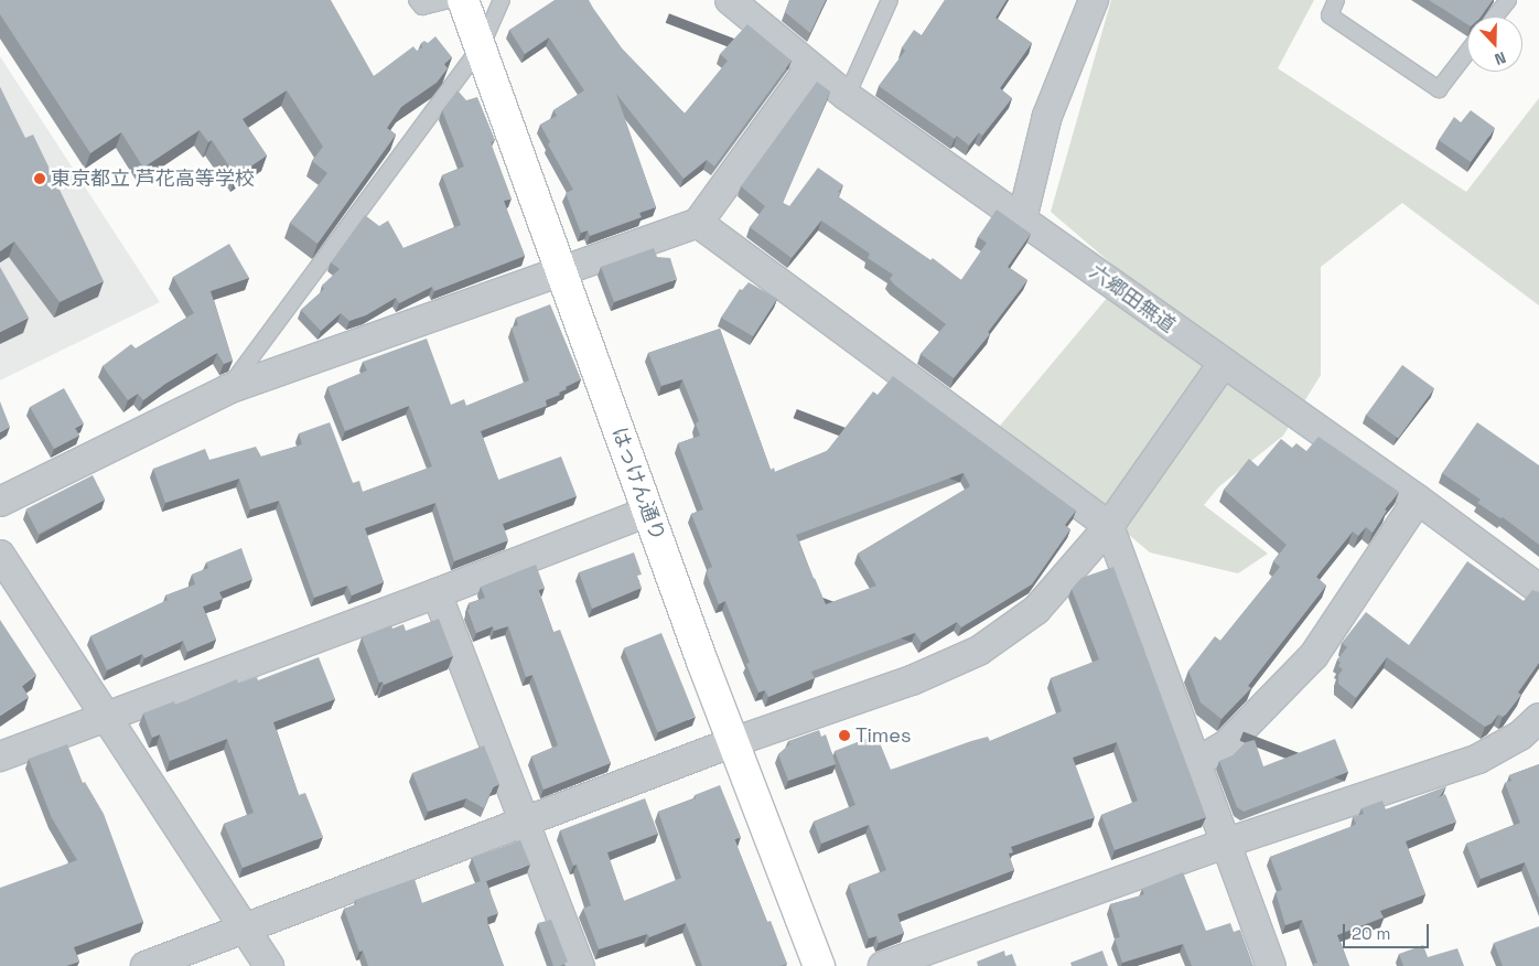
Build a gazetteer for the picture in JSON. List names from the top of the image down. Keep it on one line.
{"streets":{"street":["六郷田無道","はっけん通り"]},"places":["東京都立 芦花高等学校","Times"],"scale_bar":"20 m","north":"bottom"}
